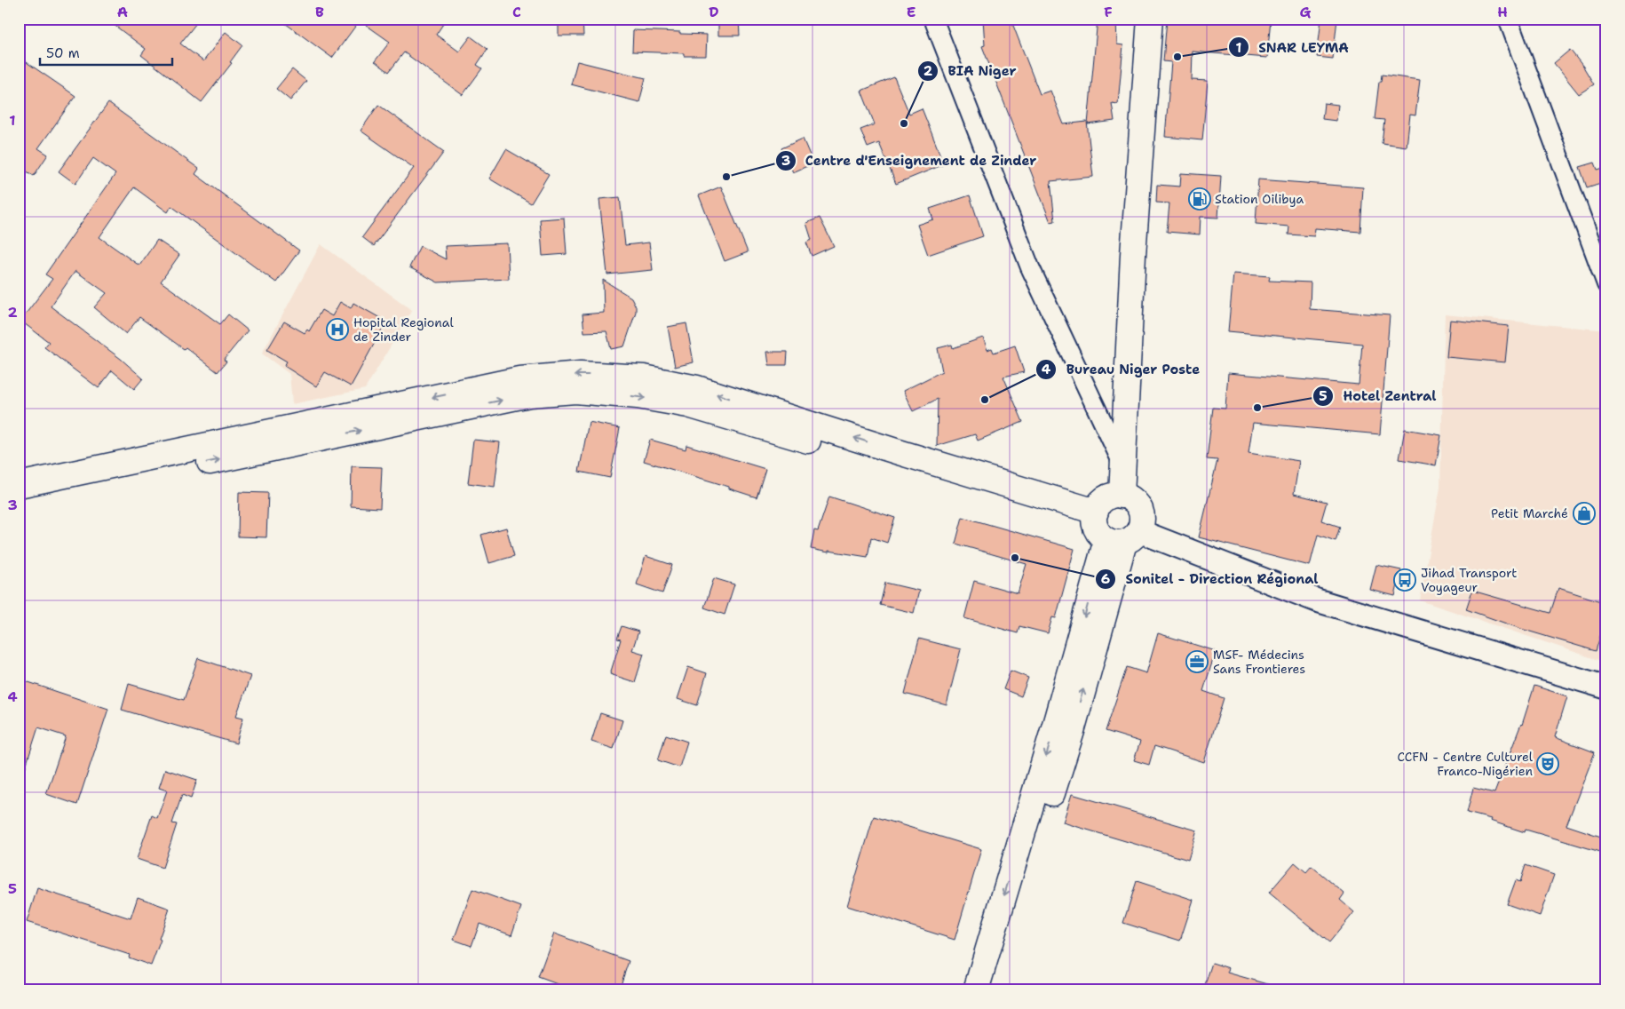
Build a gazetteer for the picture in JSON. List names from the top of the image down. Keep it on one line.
{"places":{"other":["SNAR LEYMA","BIA Niger","Centre d'Enseignement de Zinder","Bureau Niger Poste","Hotel Zentral","Sonitel - Direction Régional"],"fuel station":["Station Oilibya"],"hospital":["Hopital Regional de Zinder"],"shop":["Petit Marché"],"bus stop":["Jihad Transport Voyageur"],"office":["MSF- Médecins Sans Frontieres"],"theatre":["CCFN - Centre Culturel Franco-Nigérien"]},"scale_bar":"50 m","grid":{"columns":["A","B","C","D","E","F","G","H"],"rows":["1","2","3","4","5"]}}
